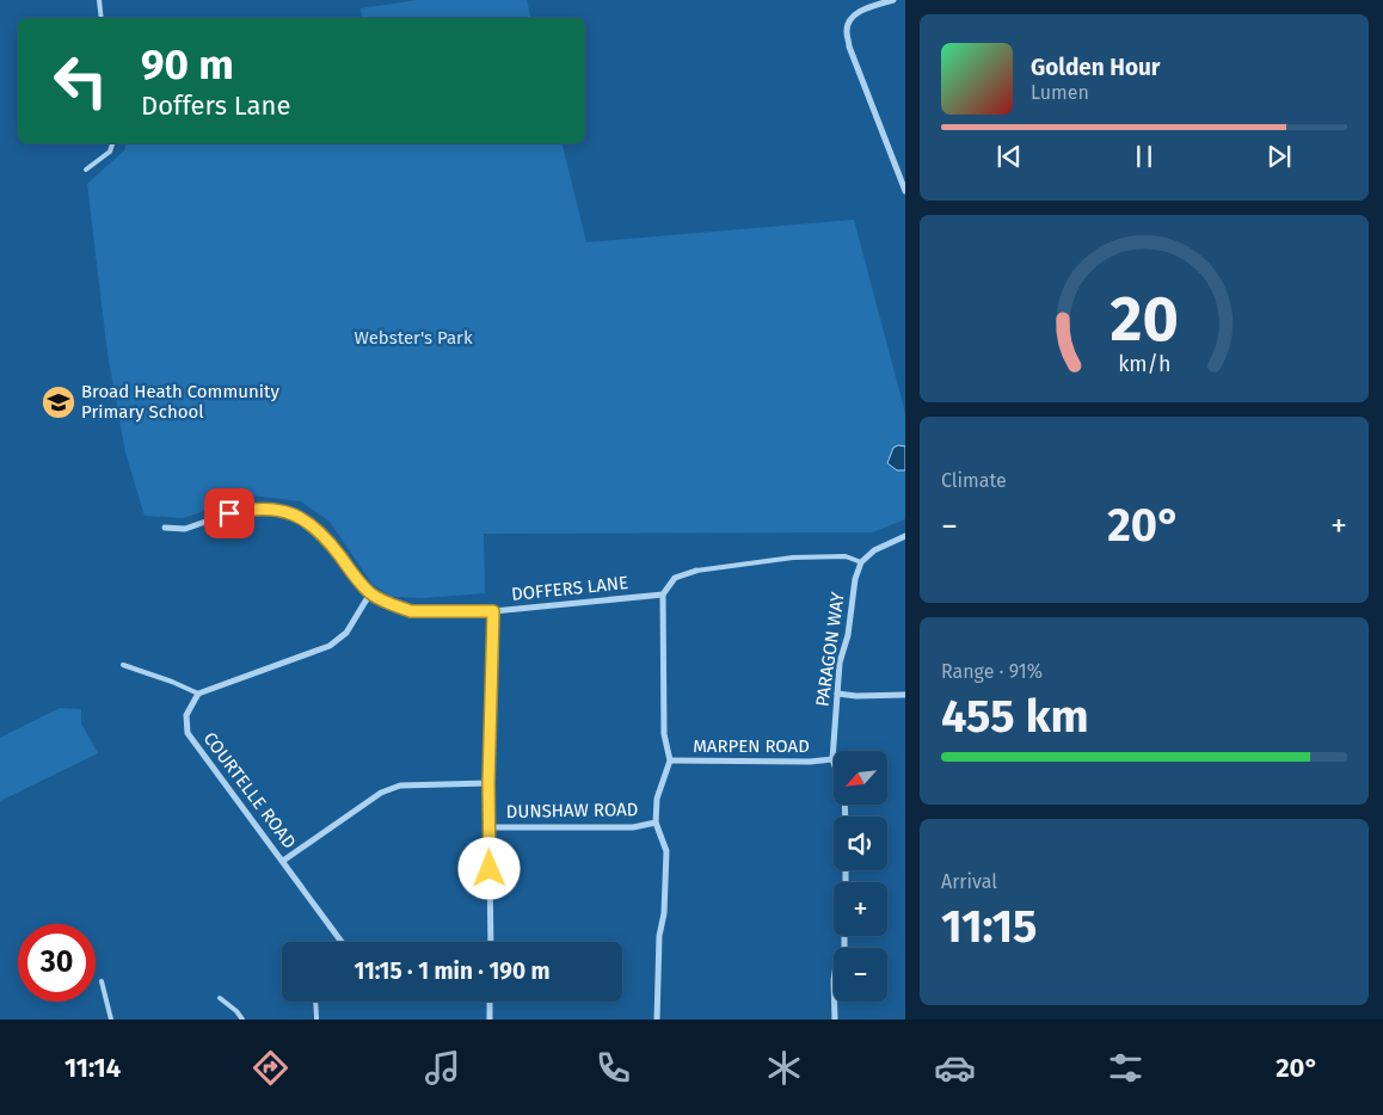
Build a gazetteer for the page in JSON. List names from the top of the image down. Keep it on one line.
{"streets":{"street":["DOFFERS LANE","PARAGON WAY","MARPEN ROAD","COURTELLE ROAD","DUNSHAW ROAD"]},"crossings":[["PARAGON WAY","MARPEN ROAD"]],"parks":["Webster's Park"],"places":{"school or university":["Broad Heath Community Primary School"]},"north":"bottom left","page":{"turn":["90 m","Doffers Lane"],"song":["Golden Hour","Lumen"],"tile":["Climate",["Range · 91%","455 km"],["Arrival","11:15"]],"heat":["−","20°","+"],"map_buttons":["+","−"],"limit":"30","trip":"11:15 · 1 min · 190 m","tabs":["11:14","20°"],"gauge":["20","km/h"]}}
